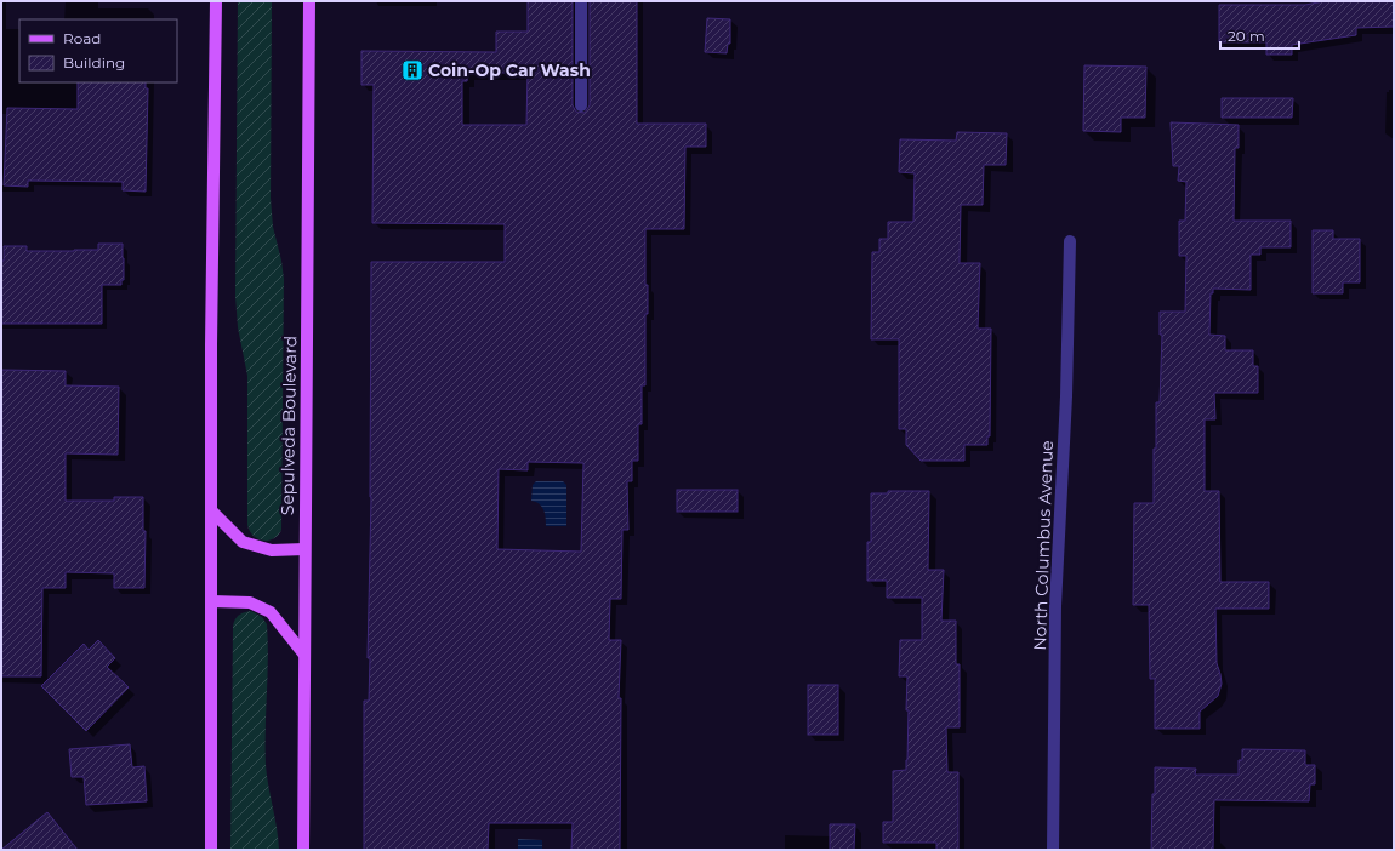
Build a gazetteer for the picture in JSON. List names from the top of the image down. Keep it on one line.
{"streets":{"main road":["Sepulveda Boulevard"],"street":["North Columbus Avenue"]},"places":{"building":["Coin-Op Car Wash"]},"legend":["Road","Building"],"scale_bar":"20 m"}
